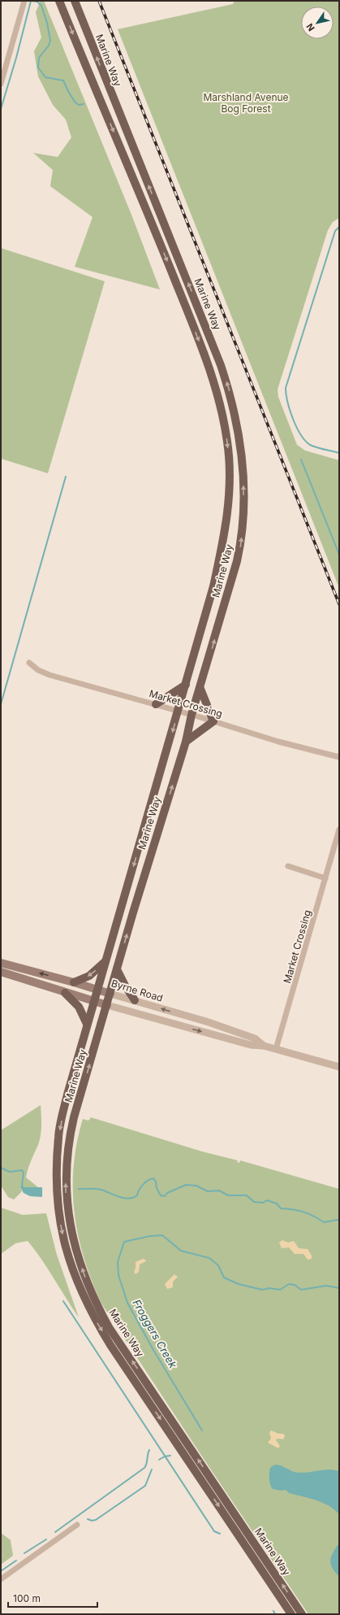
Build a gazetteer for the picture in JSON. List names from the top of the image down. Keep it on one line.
{"streets":{"main road":["Marine Way","Byrne Road"],"street":["Market Crossing"]},"crossings":[["Marine Way","Market Crossing"],["Marine Way","Byrne Road"],["Market Crossing","Byrne Road"]],"water":["Froggers Creek"],"parks":["Marshland Avenue Bog Forest"],"scale_bar":"100 m","north":"bottom left"}
